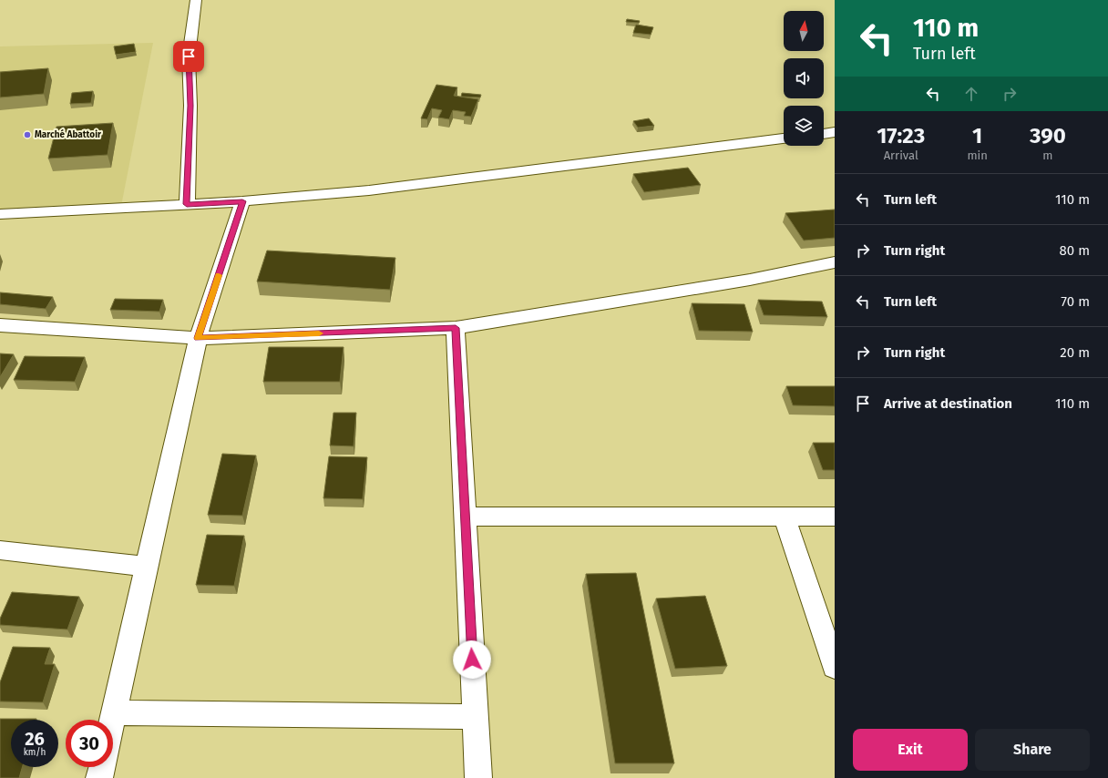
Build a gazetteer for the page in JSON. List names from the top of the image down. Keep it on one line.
{"places":["Marché Abattoir"],"north":"top","page":{"turn":["110 m","Turn left"],"eta":["17:23","Arrival","1","min","390","m"],"list":[{"name":"Turn left","value":"110 m"},{"name":"Turn right","value":"80 m"},{"name":"Turn left","value":"70 m"},{"name":"Turn right","value":"20 m"},{"name":"Arrive at destination","value":"110 m"}],"speed":"26 km/h","limit":"30","buttons":["Exit","Share"]}}
